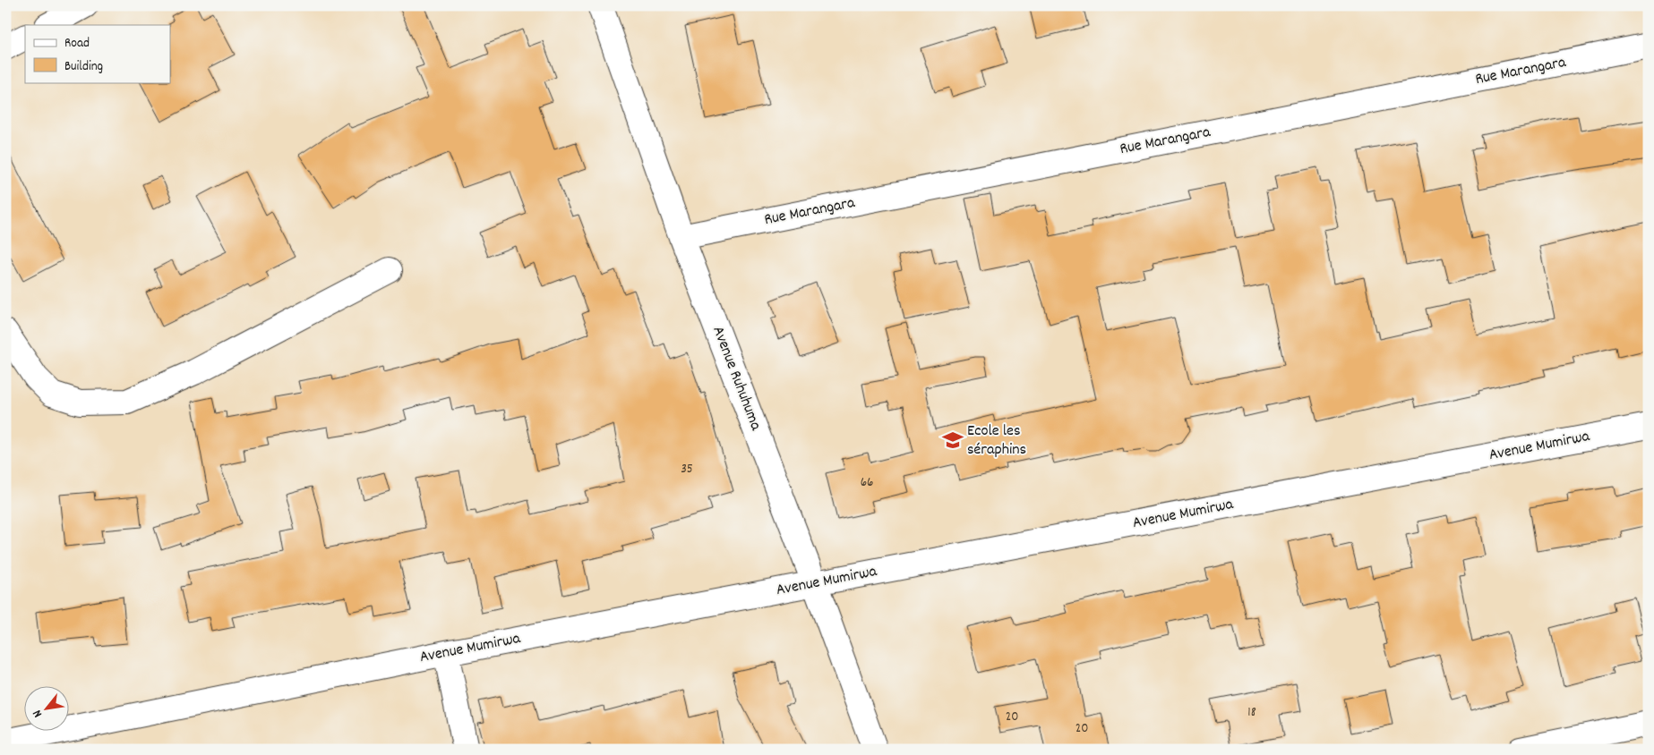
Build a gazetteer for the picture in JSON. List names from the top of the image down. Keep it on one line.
{"streets":{"street":["Rue Marangara","Avenue Ruhuhuma","Avenue Mumirwa"]},"crossings":[["Rue Marangara","Avenue Ruhuhuma"],["Avenue Ruhuhuma","Avenue Mumirwa"]],"places":{"school or university":["Ecole les séraphins"]},"house_numbers":["35","66","18","20","20"],"legend":["Road","Building"],"north":"bottom left"}
